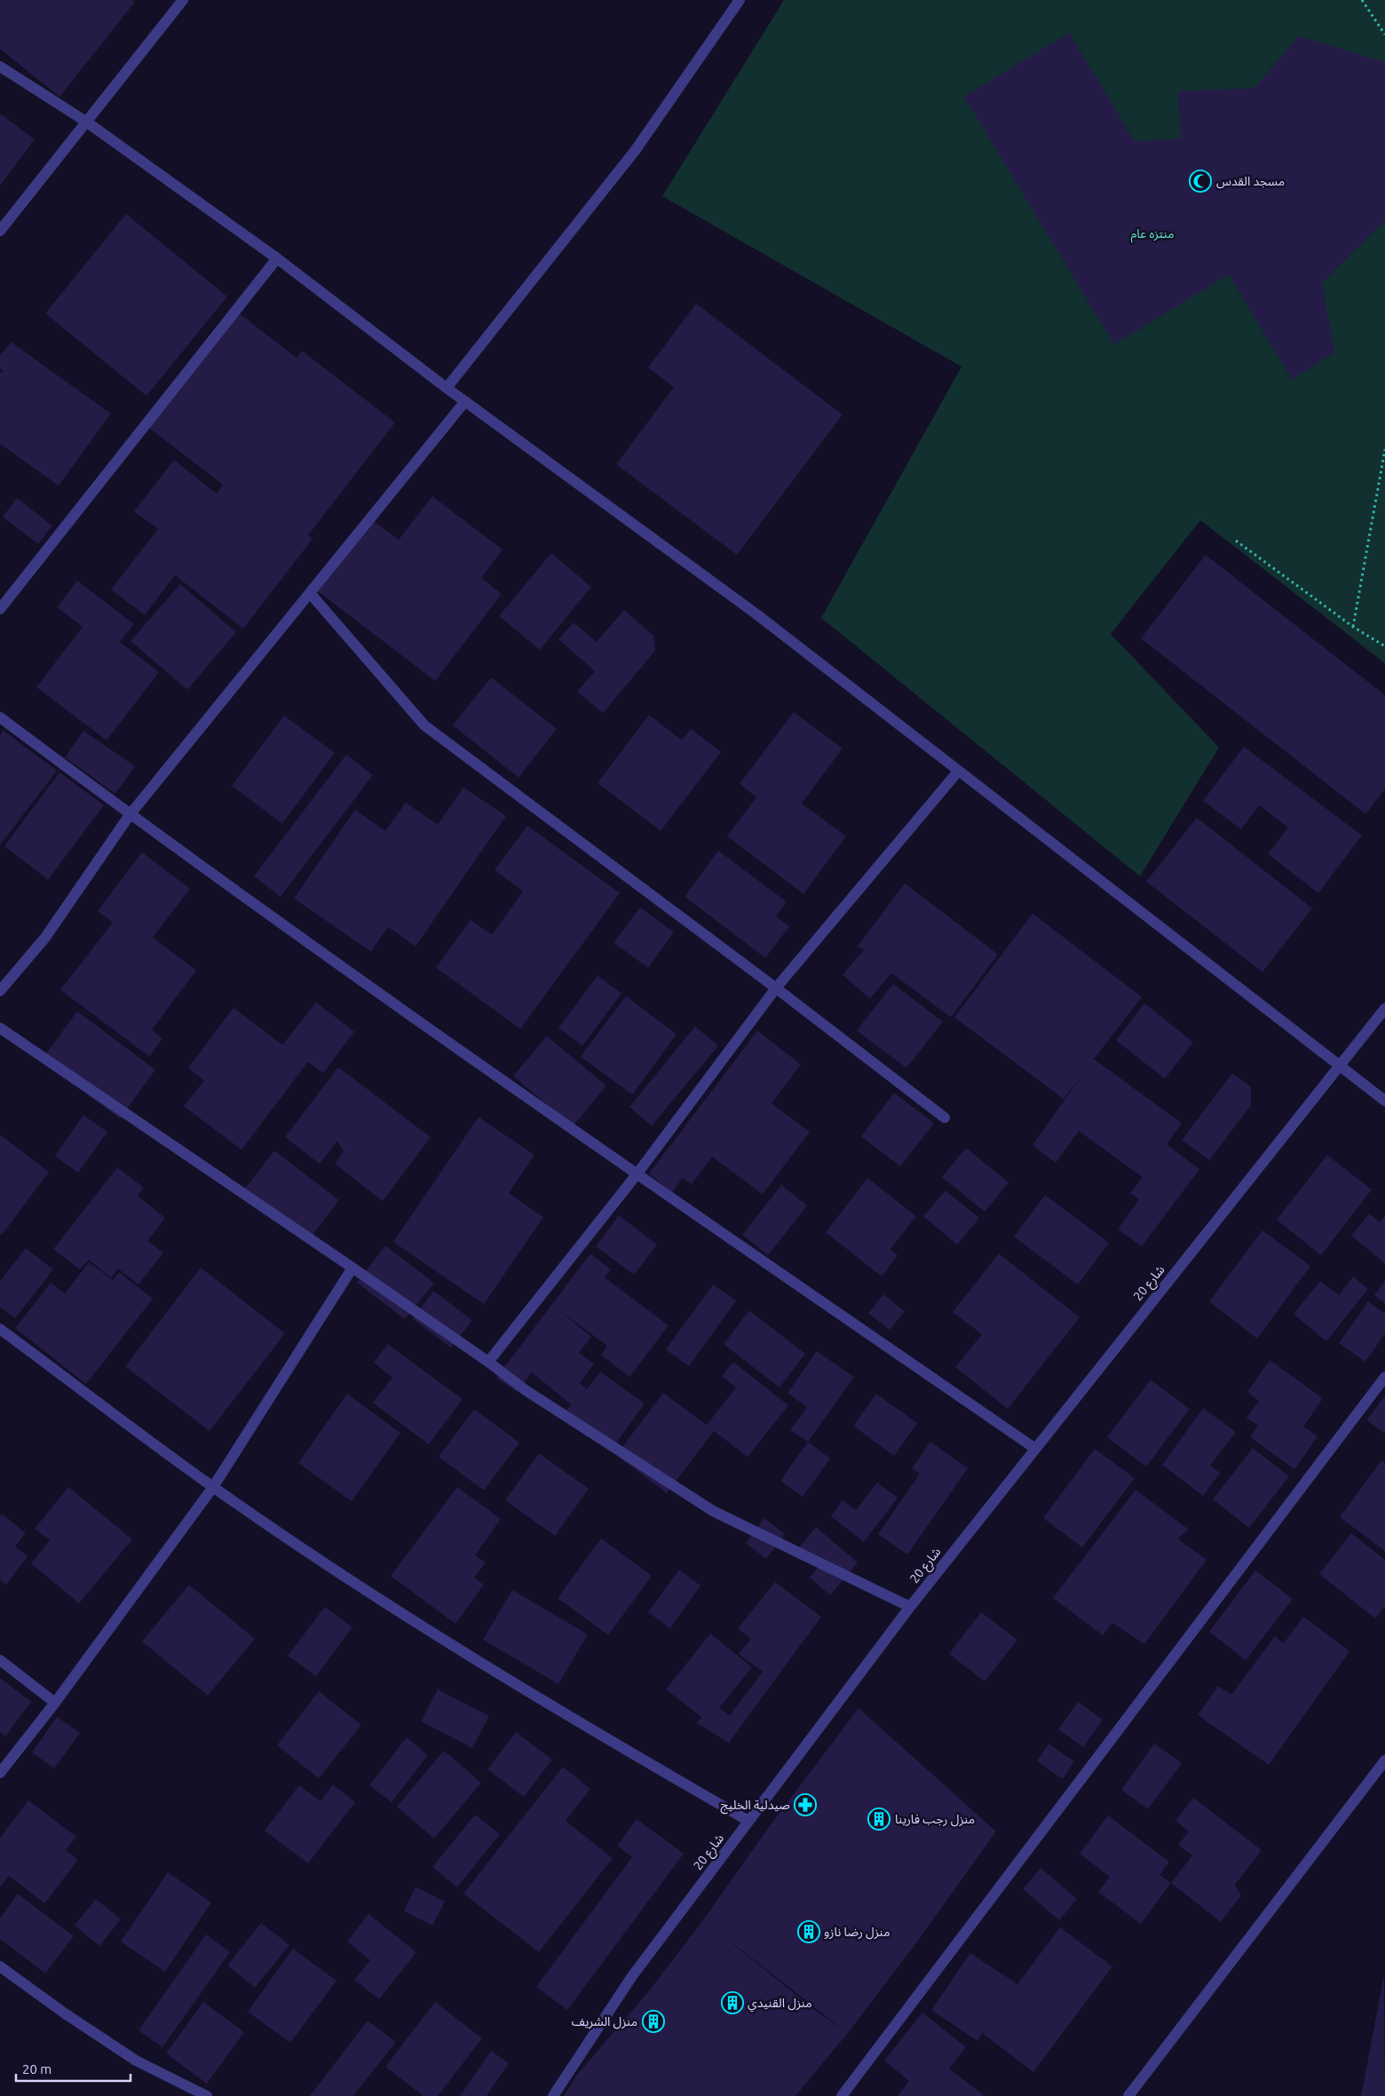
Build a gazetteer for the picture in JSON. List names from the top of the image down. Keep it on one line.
{"streets":{"street":["شارع 20"]},"parks":["منتزه عام"],"places":{"mosque":["مسجد القدس"],"pharmacy":["صيدلية الخليج"],"building":["منزل رجب فارينا","منزل رضا نازو","منزل القنيدي","منزل الشريف"]},"scale_bar":"20 m"}
